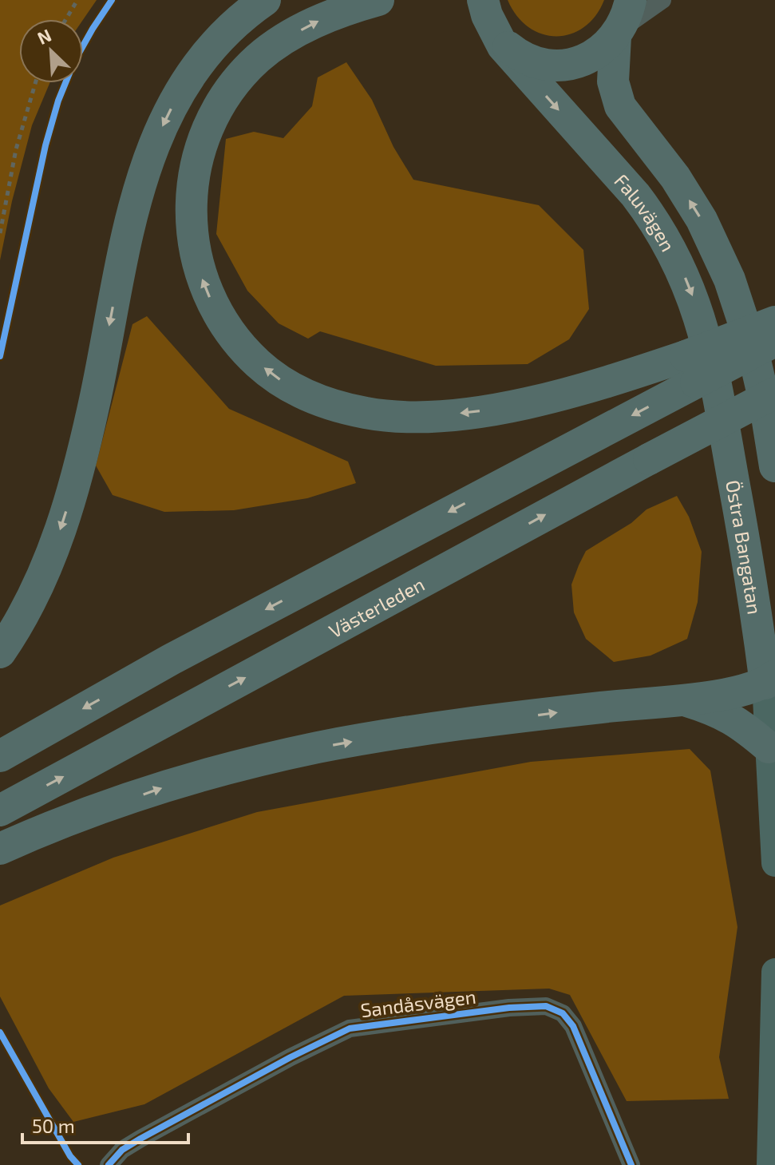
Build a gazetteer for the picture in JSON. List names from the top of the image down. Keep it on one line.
{"streets":{"highway":["Faluvägen","Östra Bangatan","Västerleden"],"street":["Sandåsvägen"]},"crossings":[["Faluvägen","Östra Bangatan"]],"scale_bar":"50 m","north":"top left"}
